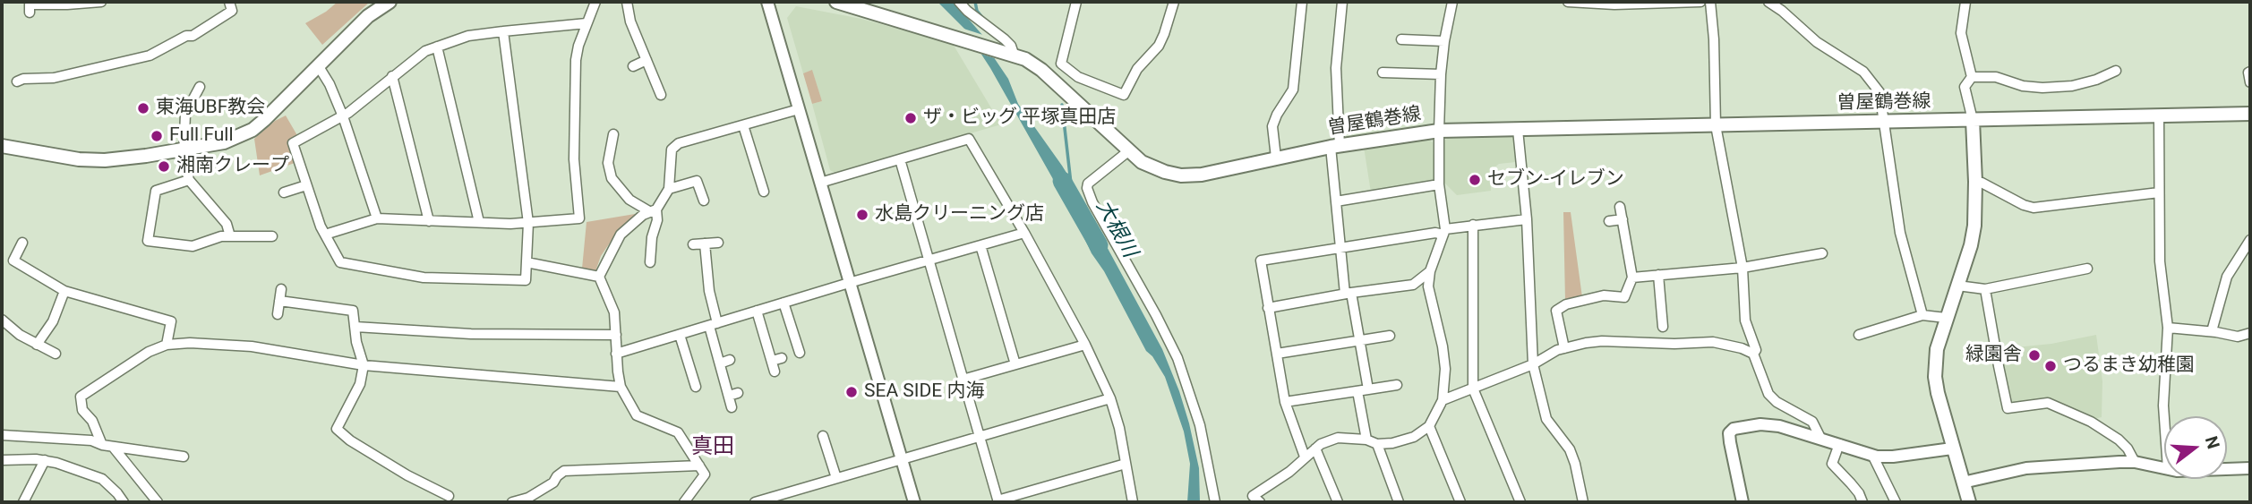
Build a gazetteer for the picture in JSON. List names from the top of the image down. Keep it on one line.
{"streets":{"main road":["曽屋鶴巻線"]},"districts":["真田"],"water":["大根川"],"places":["東海UBF教会","ザ・ビッグ 平塚真田店","Full Full","湘南クレープ","セブン-イレブン","水島クリーニング店","緑園舎","つるまき幼稚園","SEA SIDE 内海"],"north":"right"}
